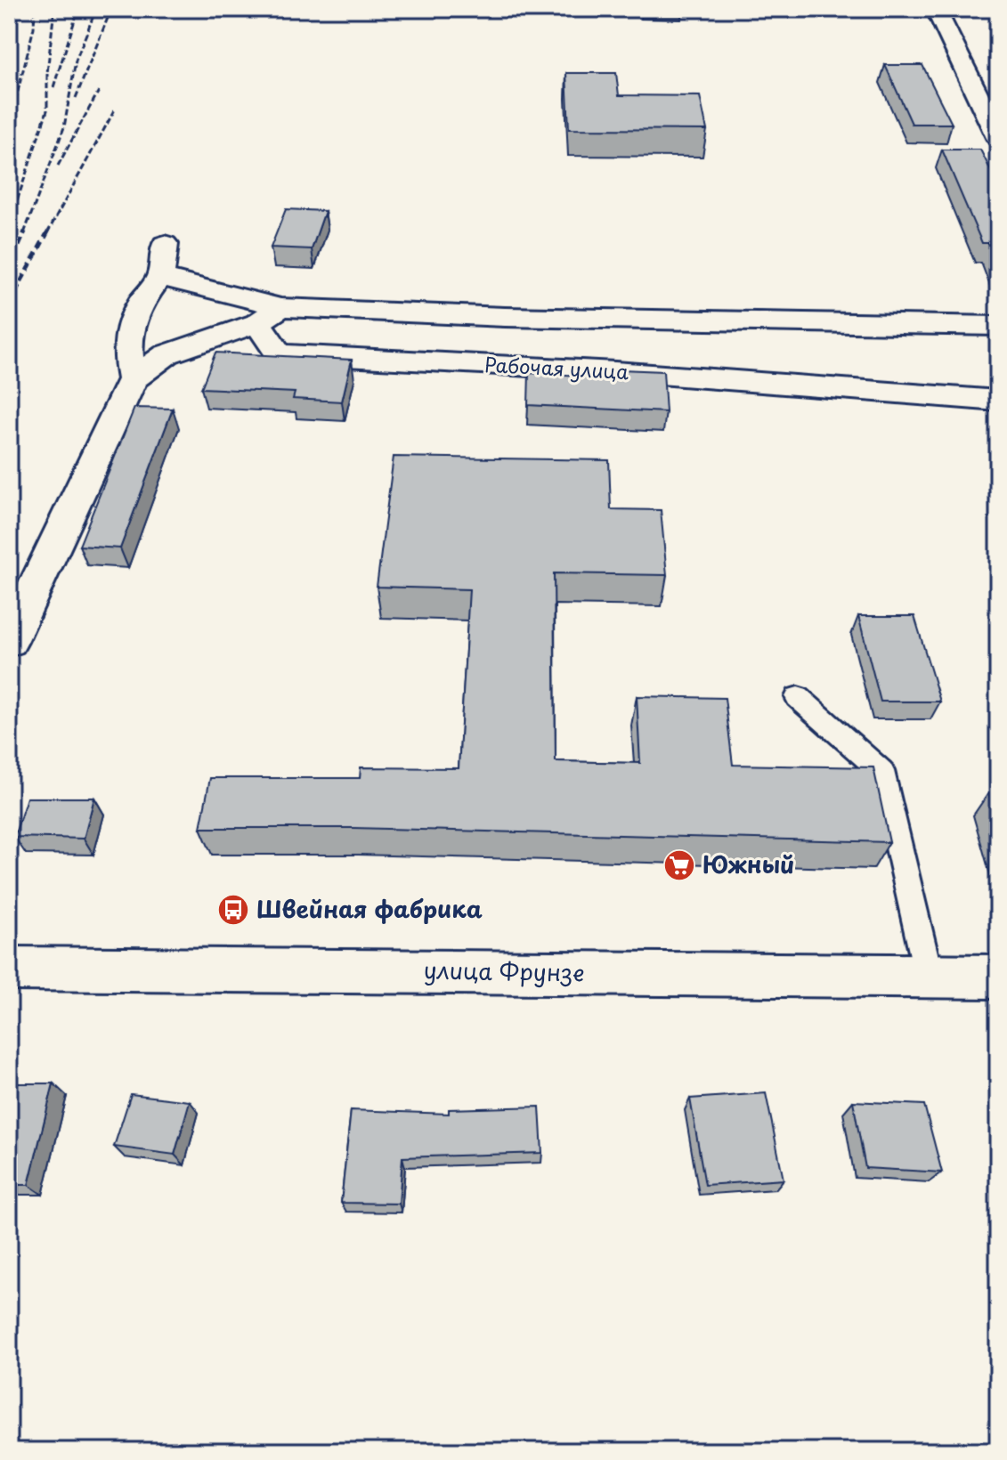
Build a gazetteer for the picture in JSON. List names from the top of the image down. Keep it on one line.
{"streets":{"street":["Рабочая улица","улица Фрунзе"]},"places":{"supermarket":["Южный"],"bus stop":["Швейная фабрика"]}}
